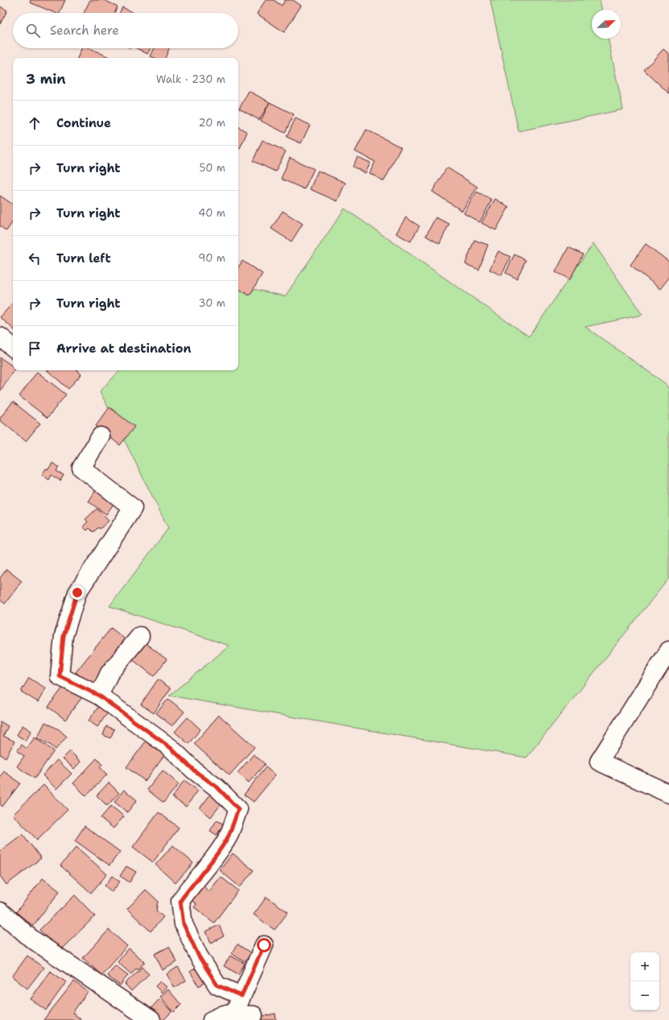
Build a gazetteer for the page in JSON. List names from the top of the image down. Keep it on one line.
{"north":"top right","page":{"search":"Search here","heading":["3 min","Walk · 230 m"],"list":[["Continue","20 m"],["Turn right","50 m"],["Turn right","40 m"],["Turn left","90 m"],["Turn right","30 m"],"Arrive at destination"],"map_buttons":["+","−"]}}
